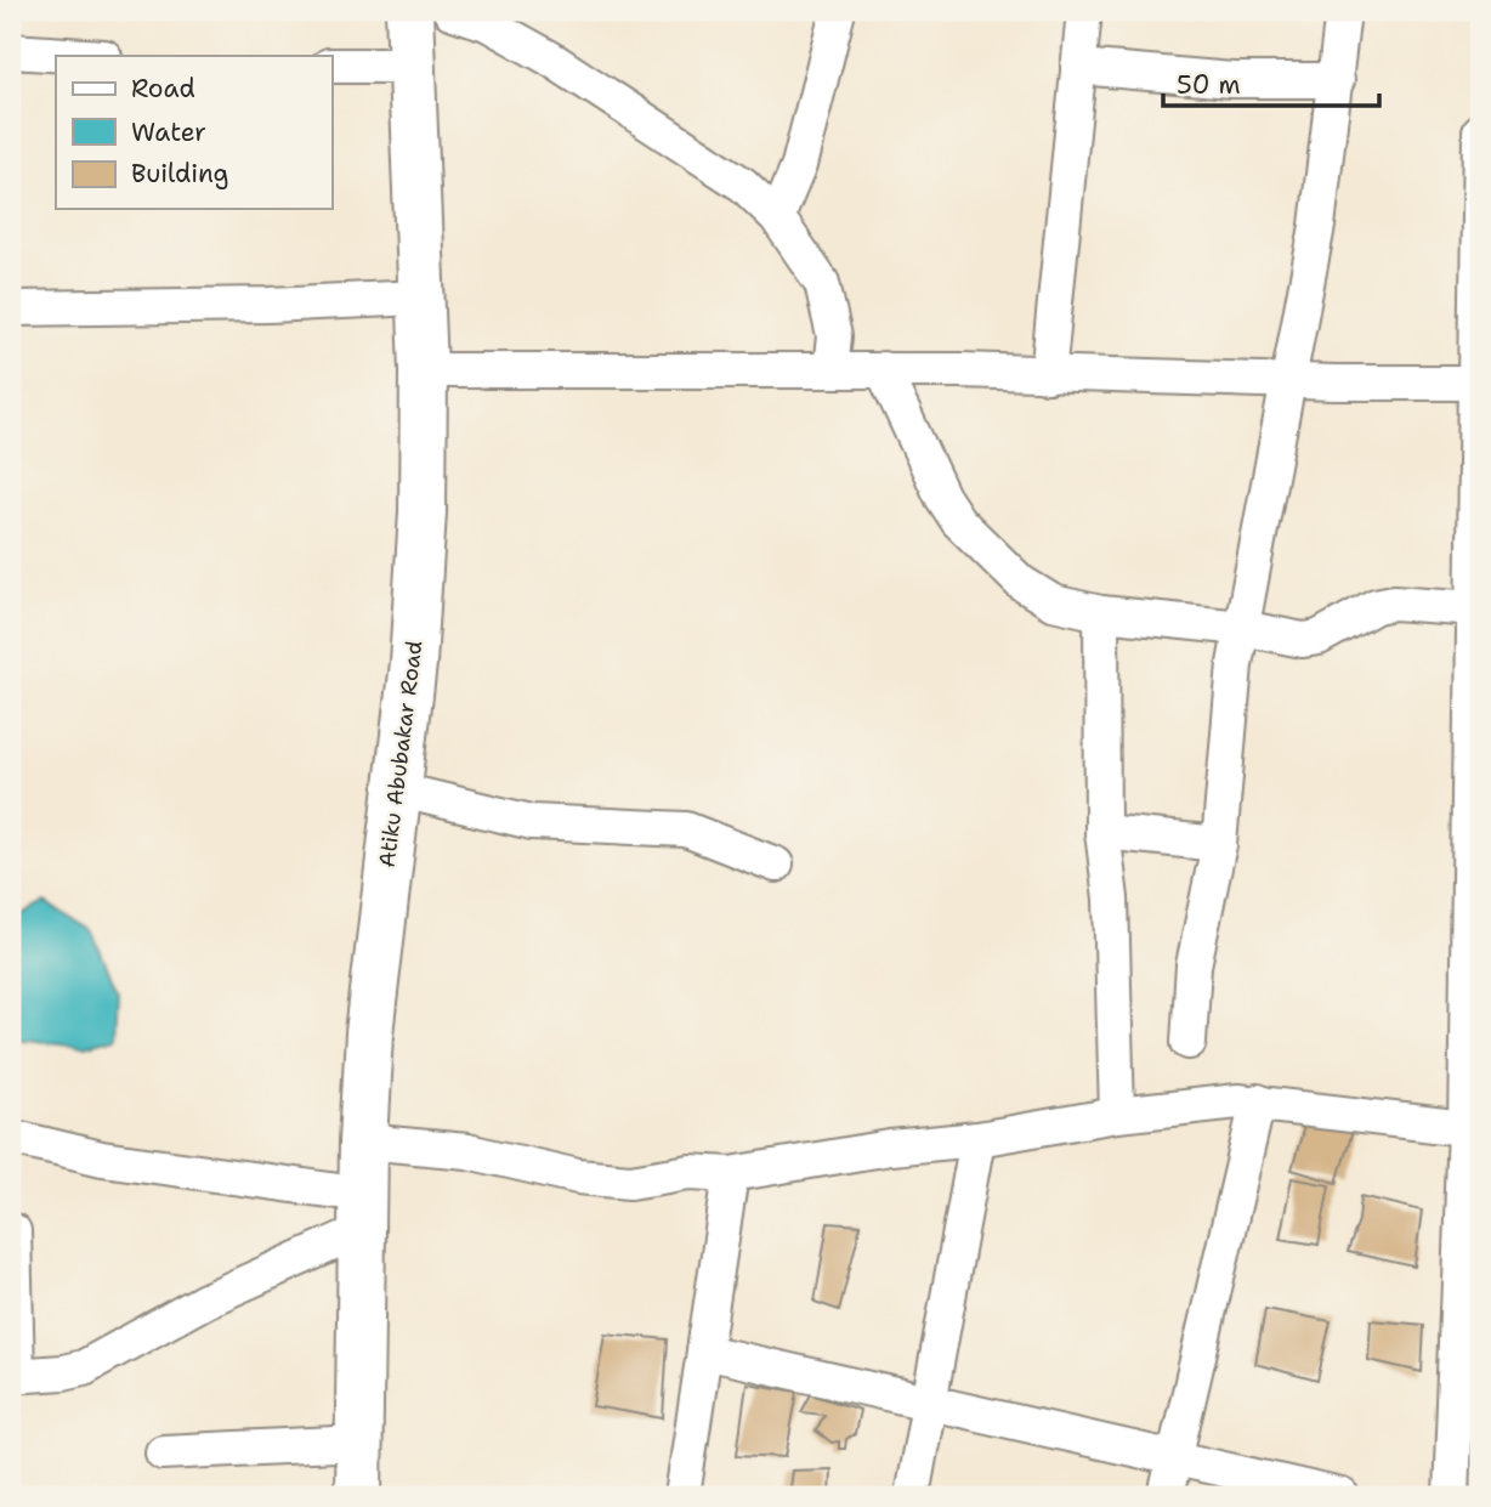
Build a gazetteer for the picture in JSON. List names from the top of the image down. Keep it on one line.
{"streets":{"street":["Atiku Abubakar Road"]},"legend":["Road","Water","Building"],"scale_bar":"50 m"}
